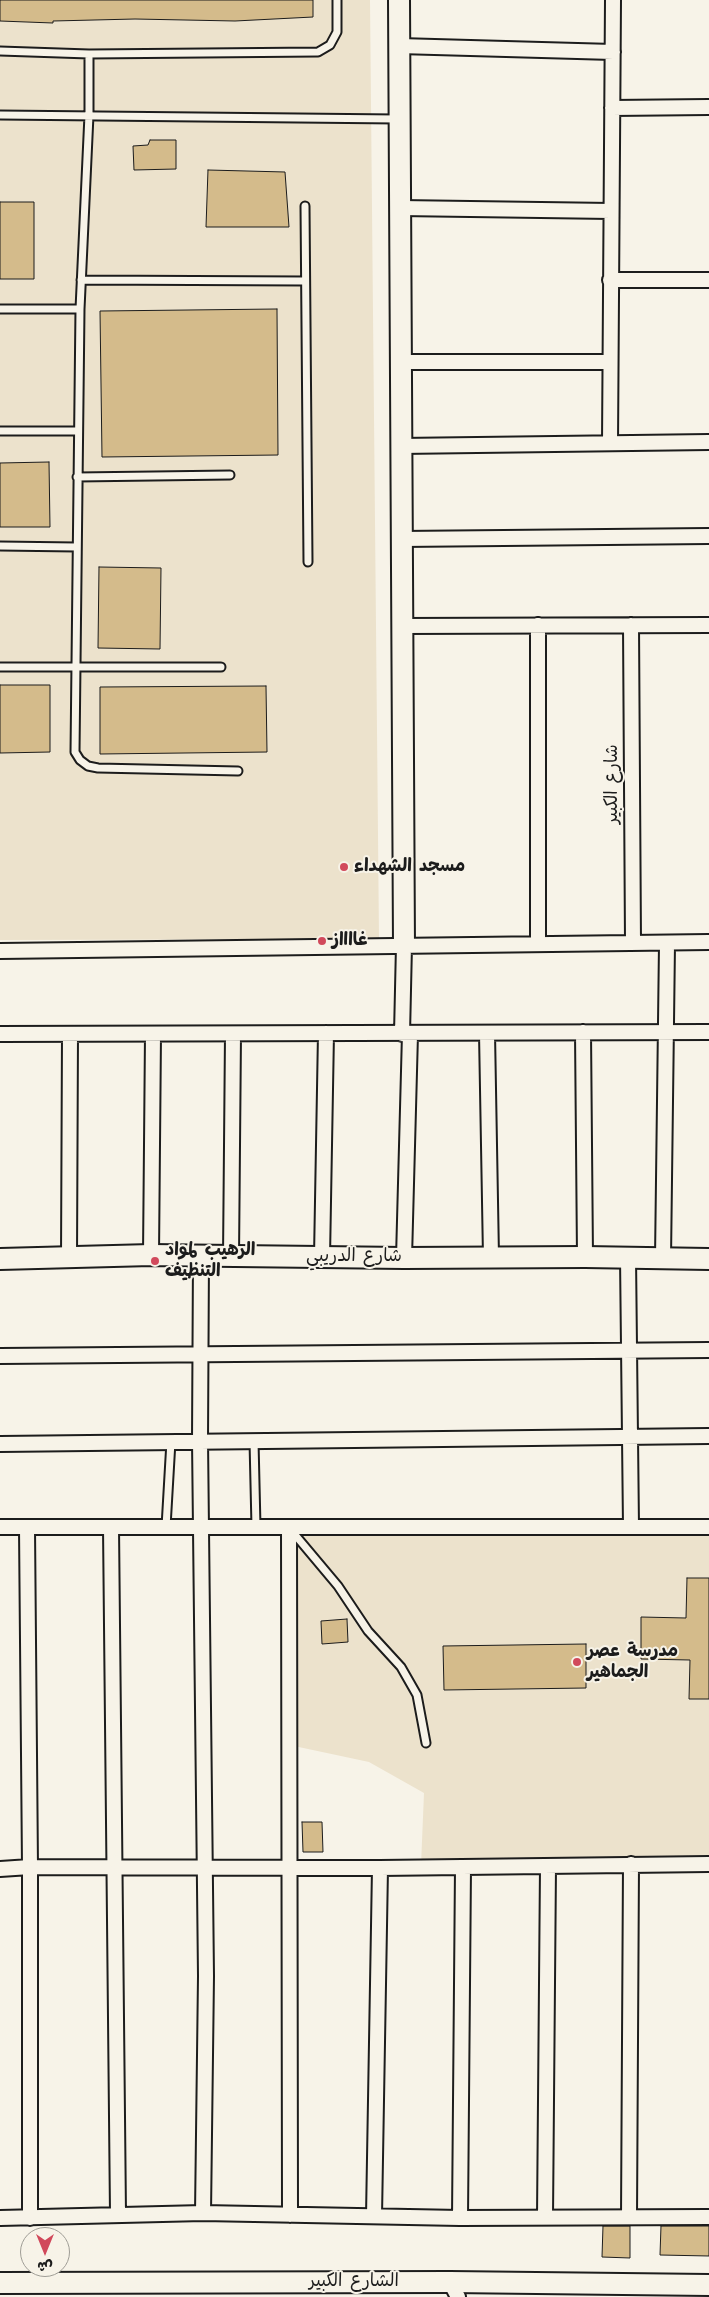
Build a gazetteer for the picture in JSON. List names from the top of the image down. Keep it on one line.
{"streets":{"street":["شارع الكبير","شارع الدريبي","الشارع الكبير"]},"places":["مسجد الشهداء","غااااز","الرهيب لمواد التنظيف","مدرسة عصر الجماهير"],"north":"bottom"}
